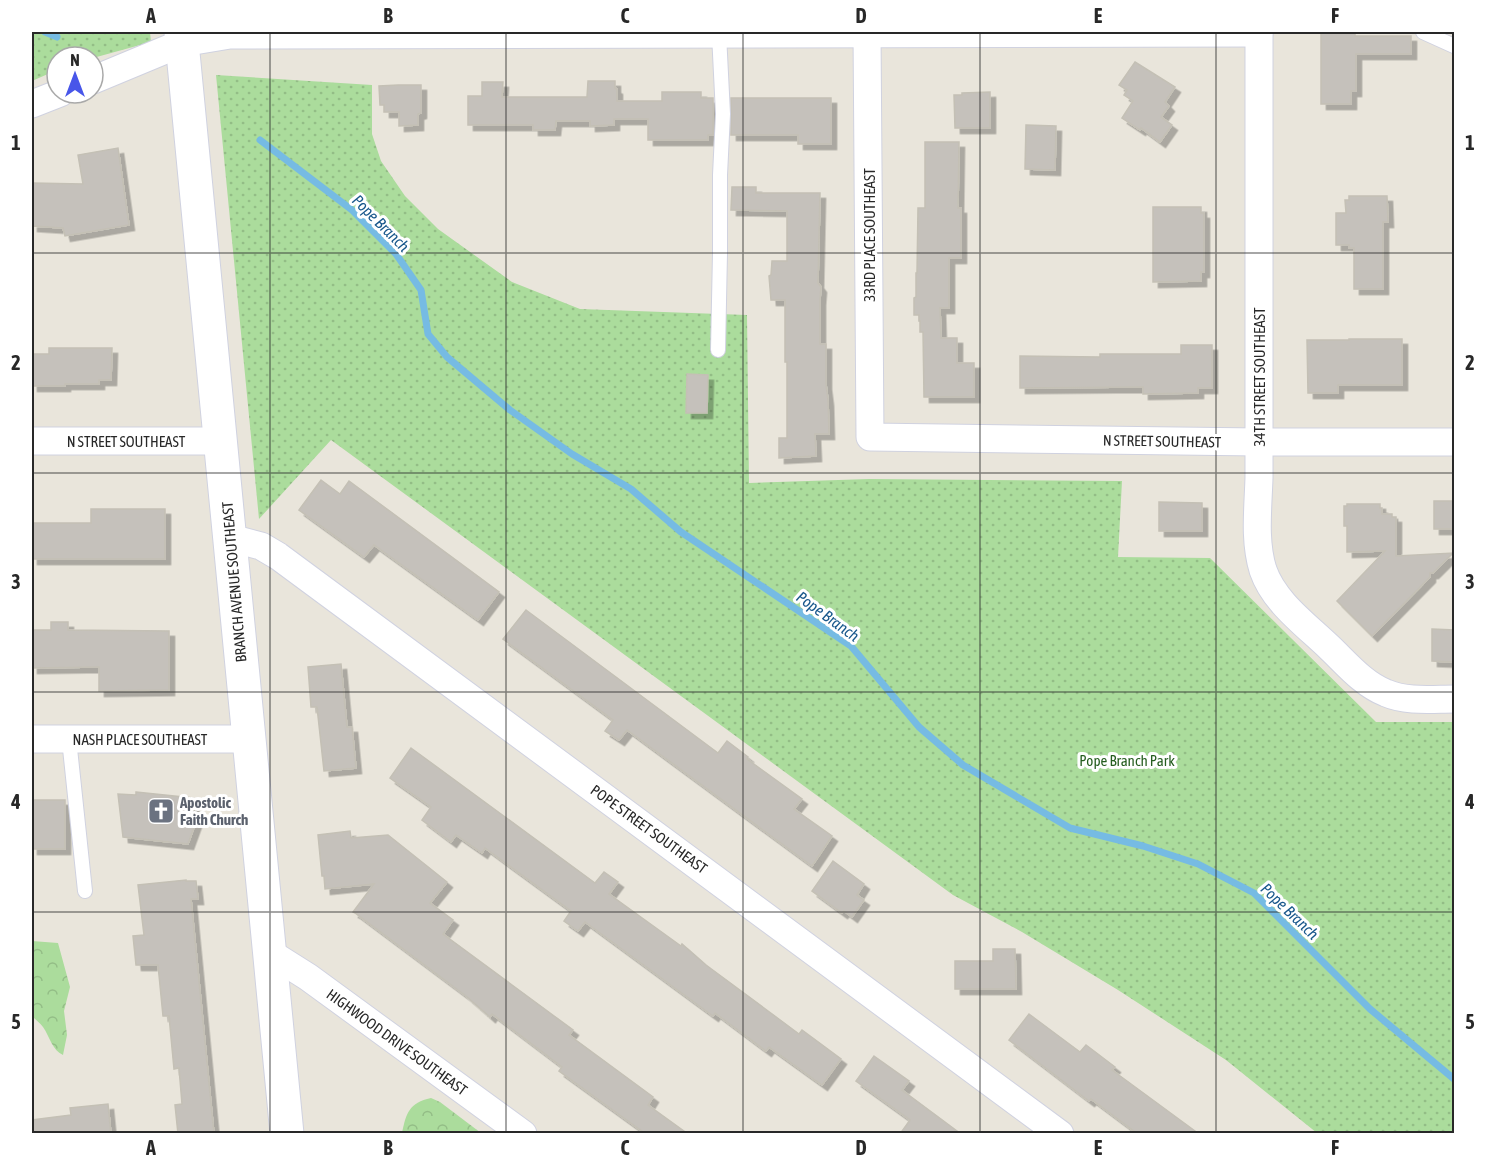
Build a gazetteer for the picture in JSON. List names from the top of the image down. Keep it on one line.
{"streets":{"main road":["BRANCH AVENUE SOUTHEAST"],"street":["33RD PLACE SOUTHEAST","34TH STREET SOUTHEAST","N STREET SOUTHEAST","NASH PLACE SOUTHEAST","POPE STREET SOUTHEAST","HIGHWOOD DRIVE SOUTHEAST"]},"crossings":[["33RD PLACE SOUTHEAST","N STREET SOUTHEAST"],["34TH STREET SOUTHEAST","N STREET SOUTHEAST"],["N STREET SOUTHEAST","BRANCH AVENUE SOUTHEAST"],["BRANCH AVENUE SOUTHEAST","NASH PLACE SOUTHEAST"],["BRANCH AVENUE SOUTHEAST","POPE STREET SOUTHEAST"],["BRANCH AVENUE SOUTHEAST","HIGHWOOD DRIVE SOUTHEAST"]],"water":["Pope Branch"],"parks":["Pope Branch Park"],"places":{"church":["Apostolic Faith Church"]},"north":"top","grid":{"columns":["A","B","C","D","E","F"],"rows":["1","2","3","4","5"]}}
